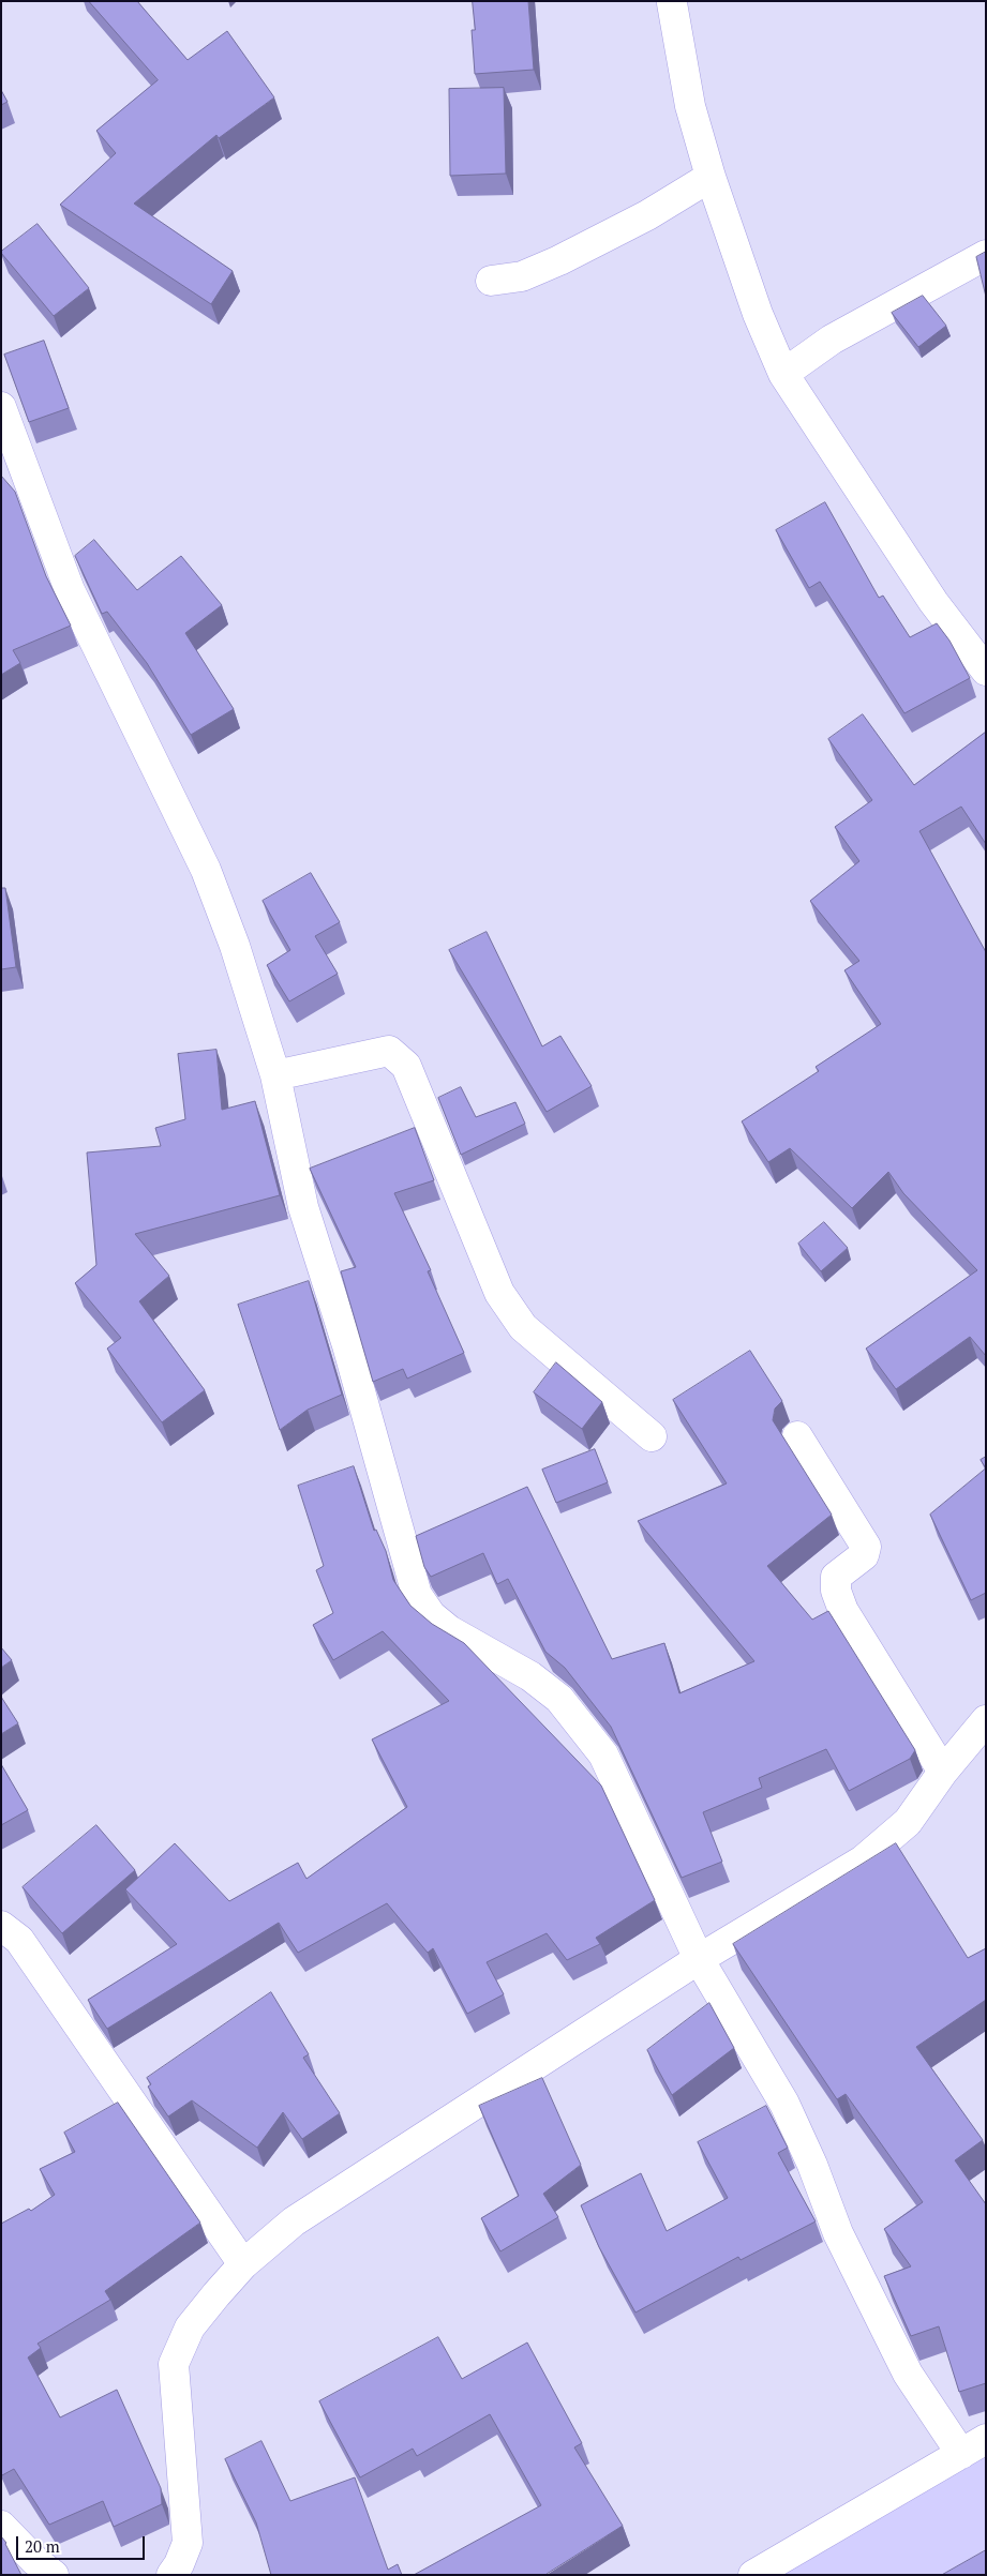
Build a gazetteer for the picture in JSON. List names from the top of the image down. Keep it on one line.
{"scale_bar":"20 m"}
